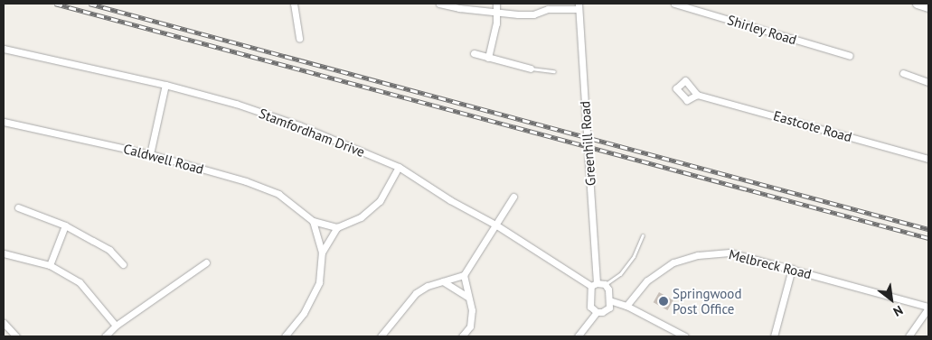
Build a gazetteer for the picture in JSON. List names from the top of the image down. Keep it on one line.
{"streets":{"street":["Shirley Road","Eastcote Road","Stamfordham Drive","Greenhill Road","Caldwell Road","Melbreck Road"]},"crossings":[["Stamfordham Drive","Greenhill Road"]],"places":["Springwood Post Office"],"north":"bottom right"}
